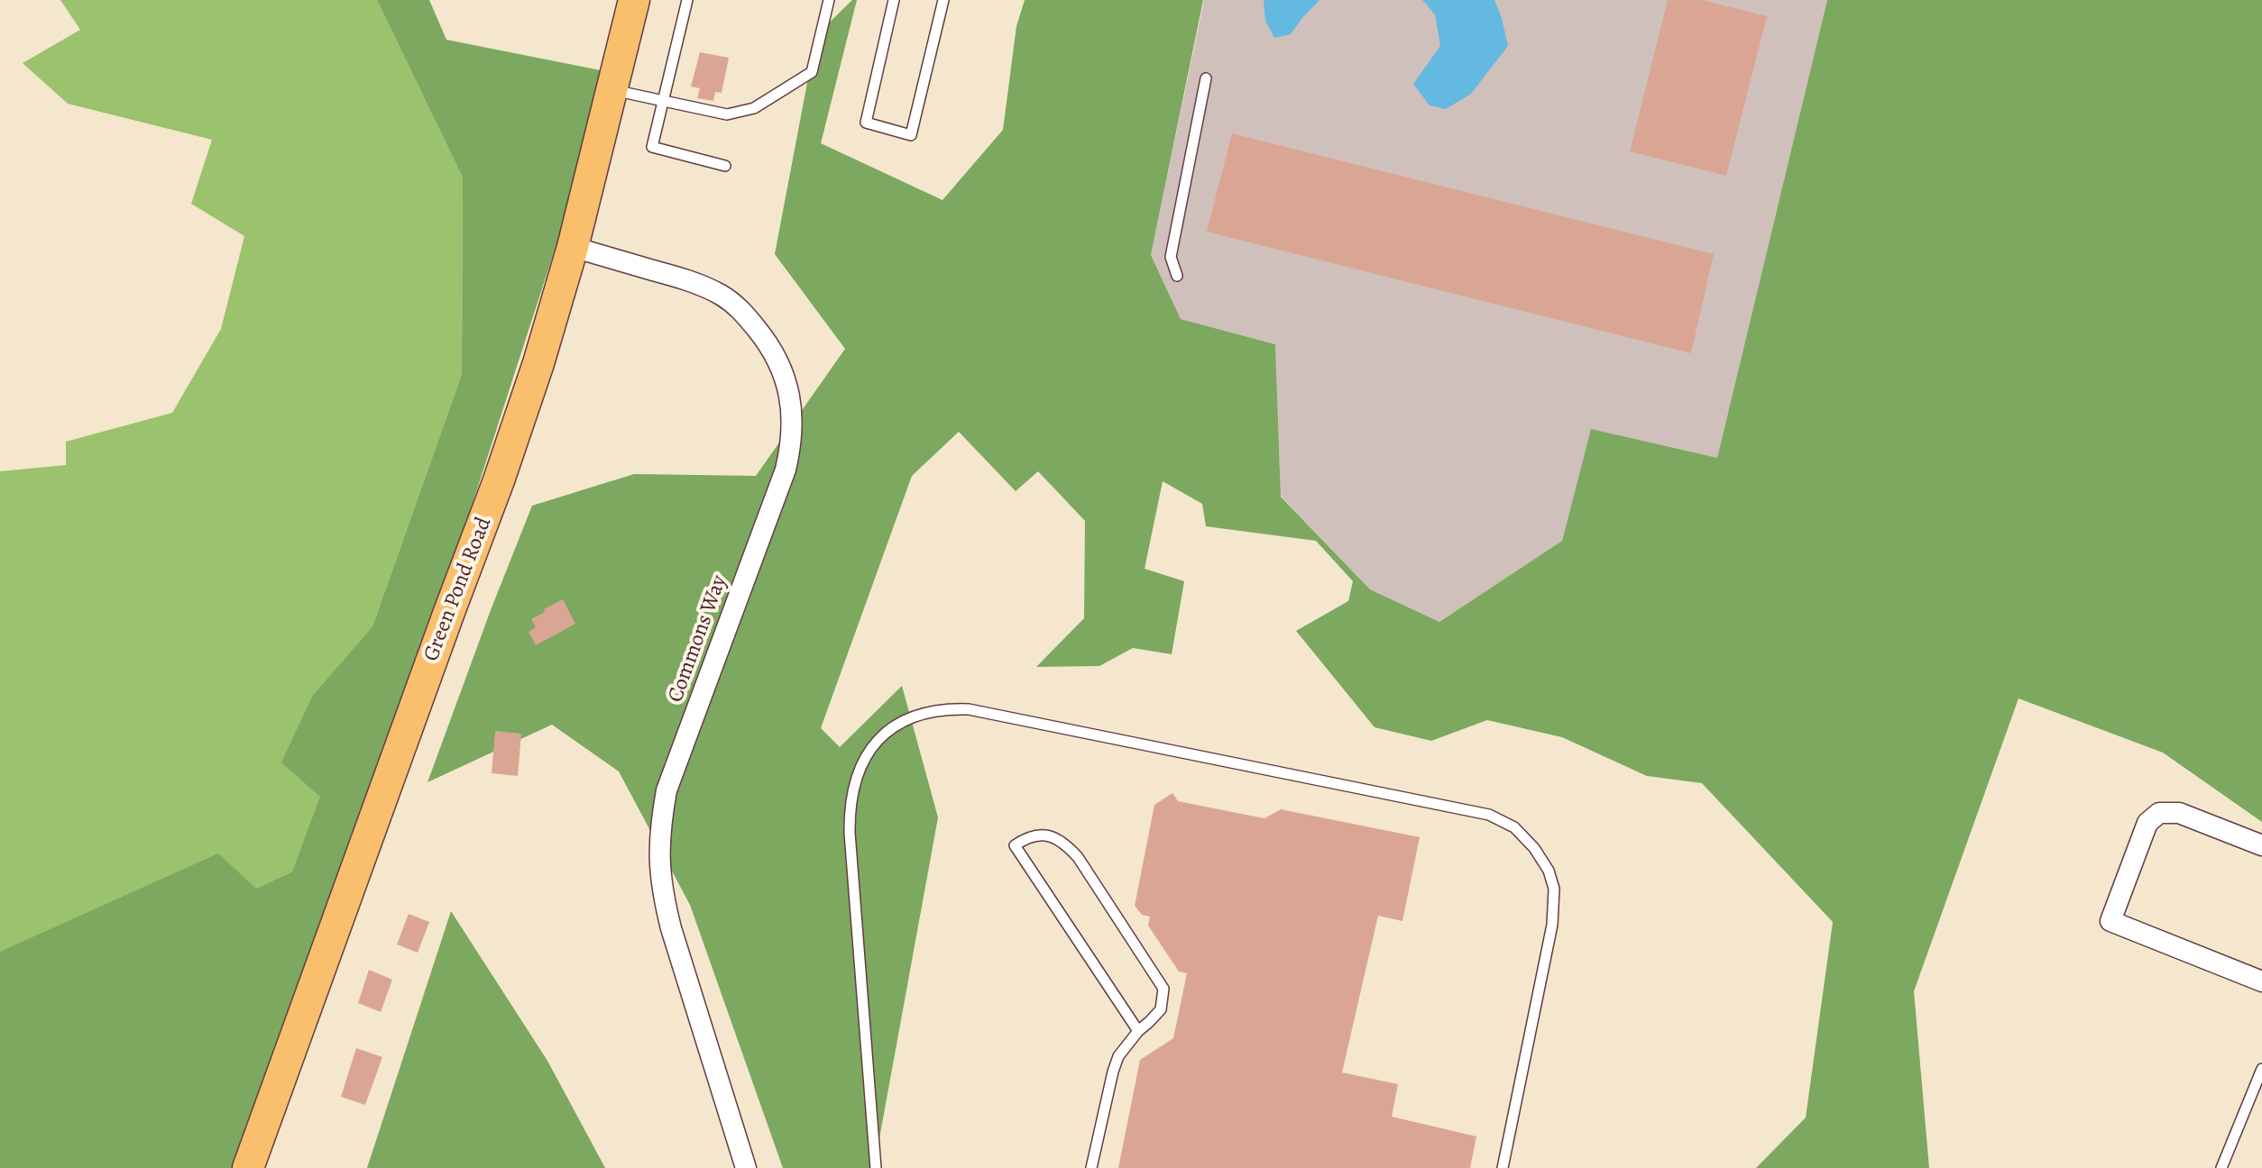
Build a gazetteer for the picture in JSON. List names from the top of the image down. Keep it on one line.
{"streets":{"main road":["Green Pond Road"],"street":["Commons Way"]},"crossings":[["Green Pond Road","Commons Way"]]}
